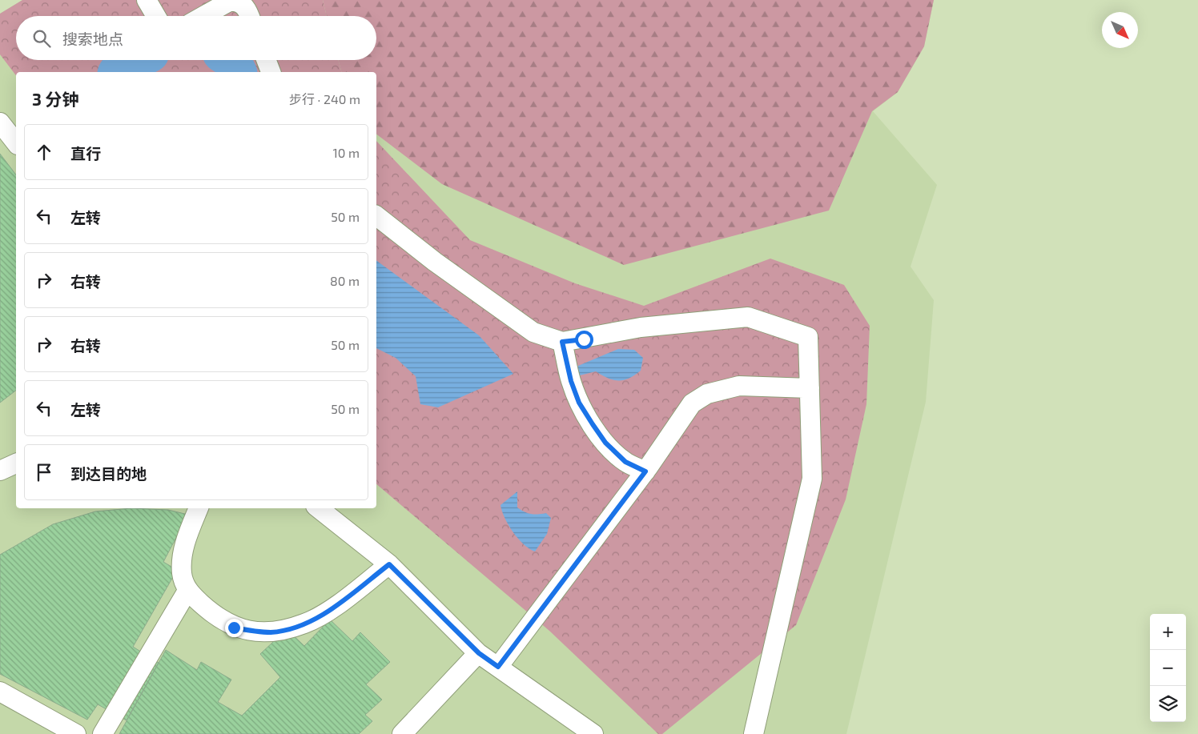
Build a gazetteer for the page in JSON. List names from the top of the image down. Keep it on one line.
{"north":"bottom right","page":{"search":"搜索地点","heading":["3 分钟","步行 · 240 m"],"list":[["直行","10 m"],["左转","50 m"],["右转","80 m"],["右转","50 m"],["左转","50 m"],"到达目的地"],"map_buttons":["+","−"]}}
